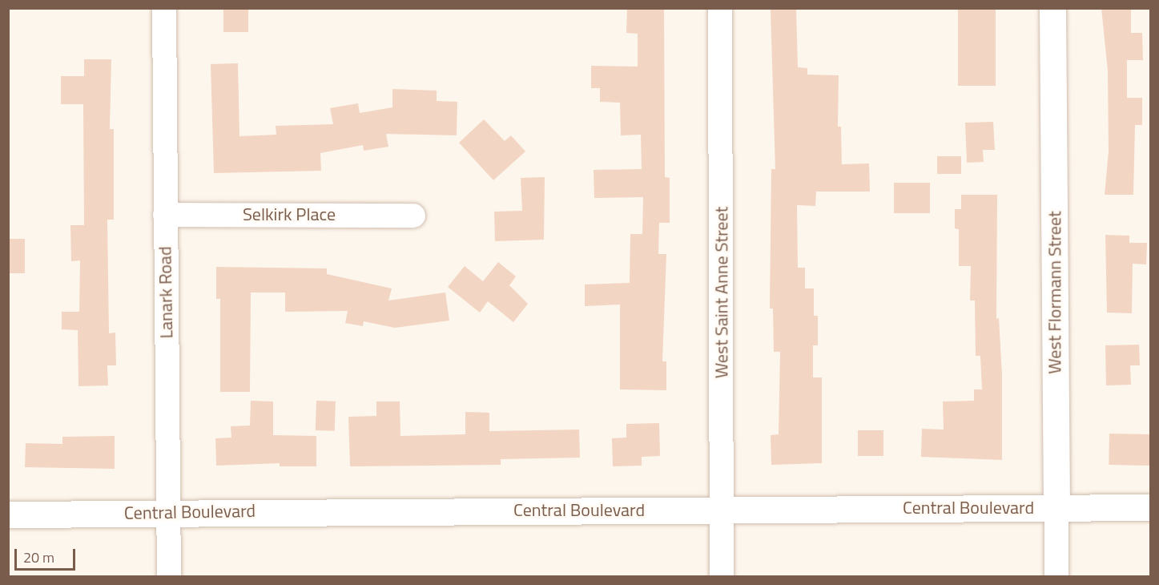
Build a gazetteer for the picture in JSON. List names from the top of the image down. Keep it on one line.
{"streets":{"street":["Selkirk Place","Lanark Road","West Saint Anne Street","West Flormann Street","Central Boulevard"]},"crossings":[["Selkirk Place","Lanark Road"],["Lanark Road","Central Boulevard"],["West Saint Anne Street","Central Boulevard"],["West Flormann Street","Central Boulevard"]],"scale_bar":"20 m"}
